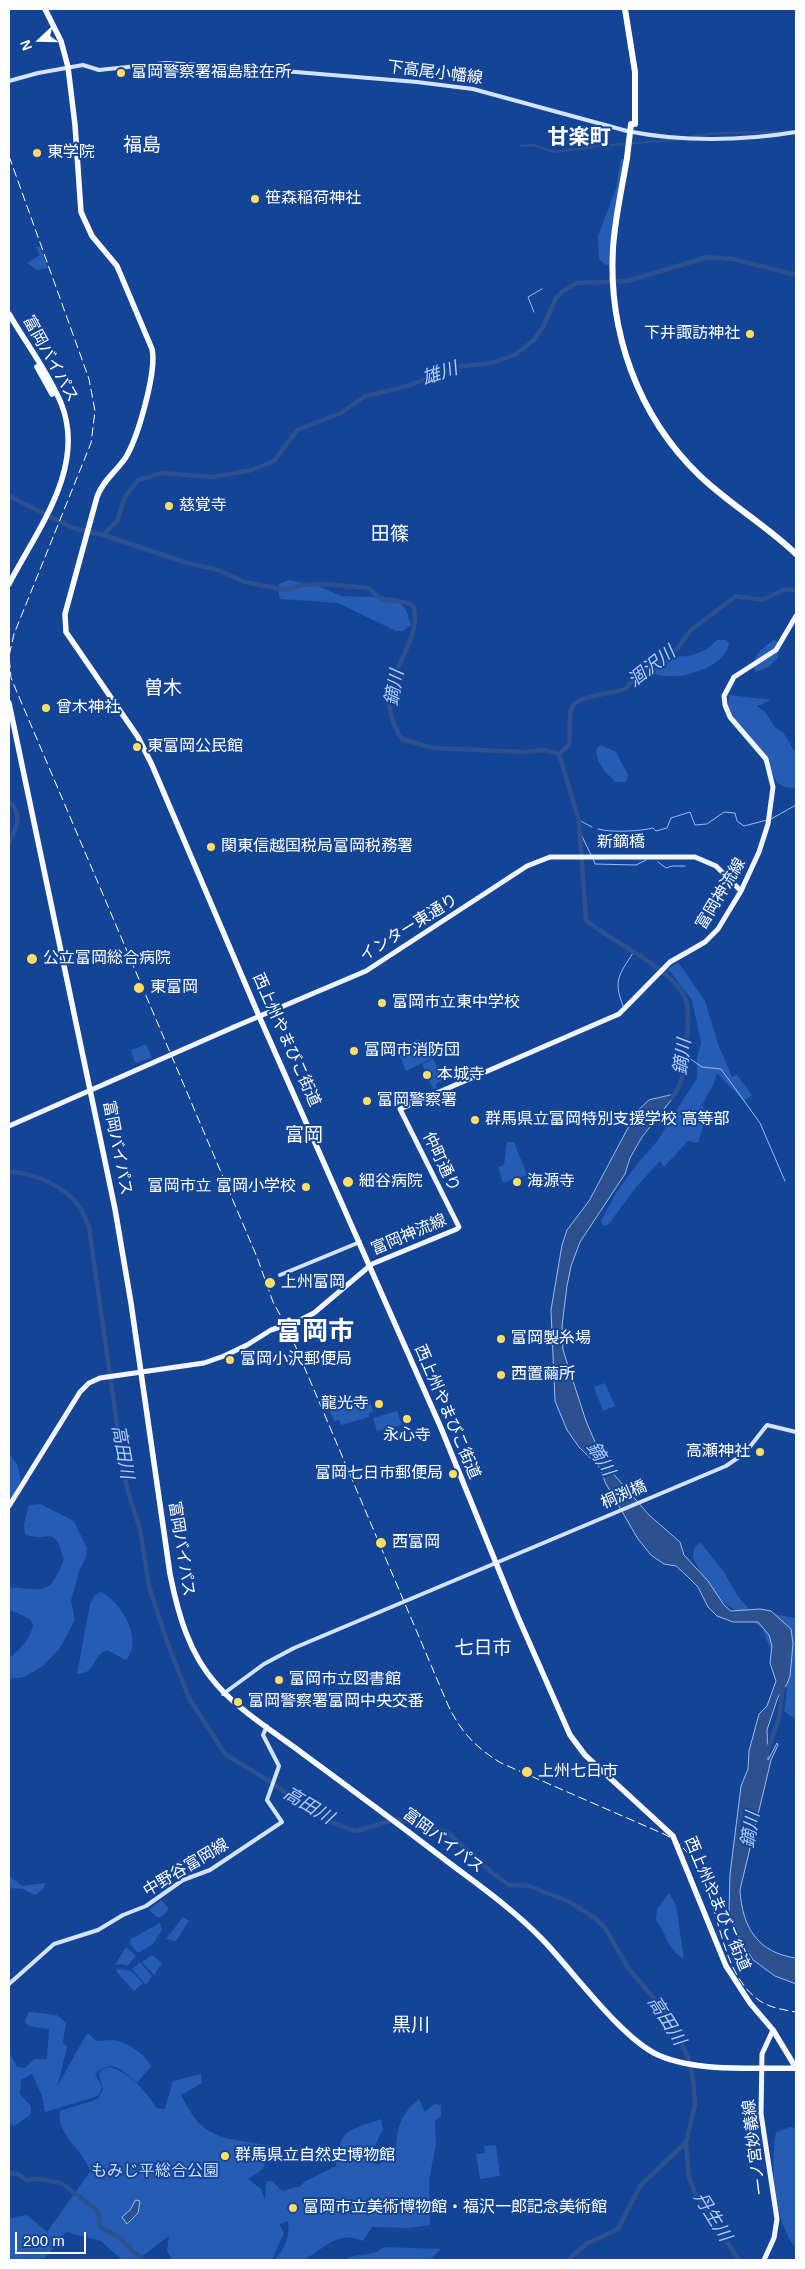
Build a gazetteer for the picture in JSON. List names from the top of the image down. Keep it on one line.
{"streets":{"highway":["富岡バイパス","西上州やまびこ街道"],"main road":["下高尾小幡線","新鏑橋","富岡神流線","インター東通り","仲町通り","桐渕橋","中野谷富岡線","一ノ宮妙義線"]},"crossings":[["下高尾小幡線","西上州やまびこ街道"],["富岡バイパス","富岡神流線"],["富岡バイパス","西上州やまびこ街道"],["富岡バイパス","中野谷富岡線"],["富岡バイパス","一ノ宮妙義線"],["新鏑橋","富岡神流線"],["新鏑橋","インター東通り"],["富岡神流線","西上州やまびこ街道"],["富岡神流線","仲町通り"],["インター東通り","西上州やまびこ街道"],["西上州やまびこ街道","桐渕橋"],["西上州やまびこ街道","一ノ宮妙義線"]],"districts":["甘楽町","福島","田篠","曽木","富岡","富岡市","七日市","黒川"],"water":["雄川","涸沢川","鏑川","高田川","丹生川"],"parks":["もみじ平総合公園"],"places":["富岡警察署福島駐在所","東学院","笹森稲荷神社","下井諏訪神社","慈覚寺","曾木神社","東富岡公民館","関東信越国税局富岡税務署","公立富岡総合病院","東富岡","富岡市立東中学校","富岡市消防団","本城寺","富岡警察署","群馬県立富岡特別支援学校 高等部","細谷病院","海源寺","富岡市立 富岡小学校","上州富岡","富岡製糸場","富岡小沢郵便局","西置繭所","龍光寺","永心寺","高瀬神社","富岡七日市郵便局","西富岡","富岡市立図書館","富岡警察署富岡中央交番","上州七日市","群馬県立自然史博物館","富岡市立美術博物館・福沢一郎記念美術館"],"scale_bar":"200 m","north":"left"}
